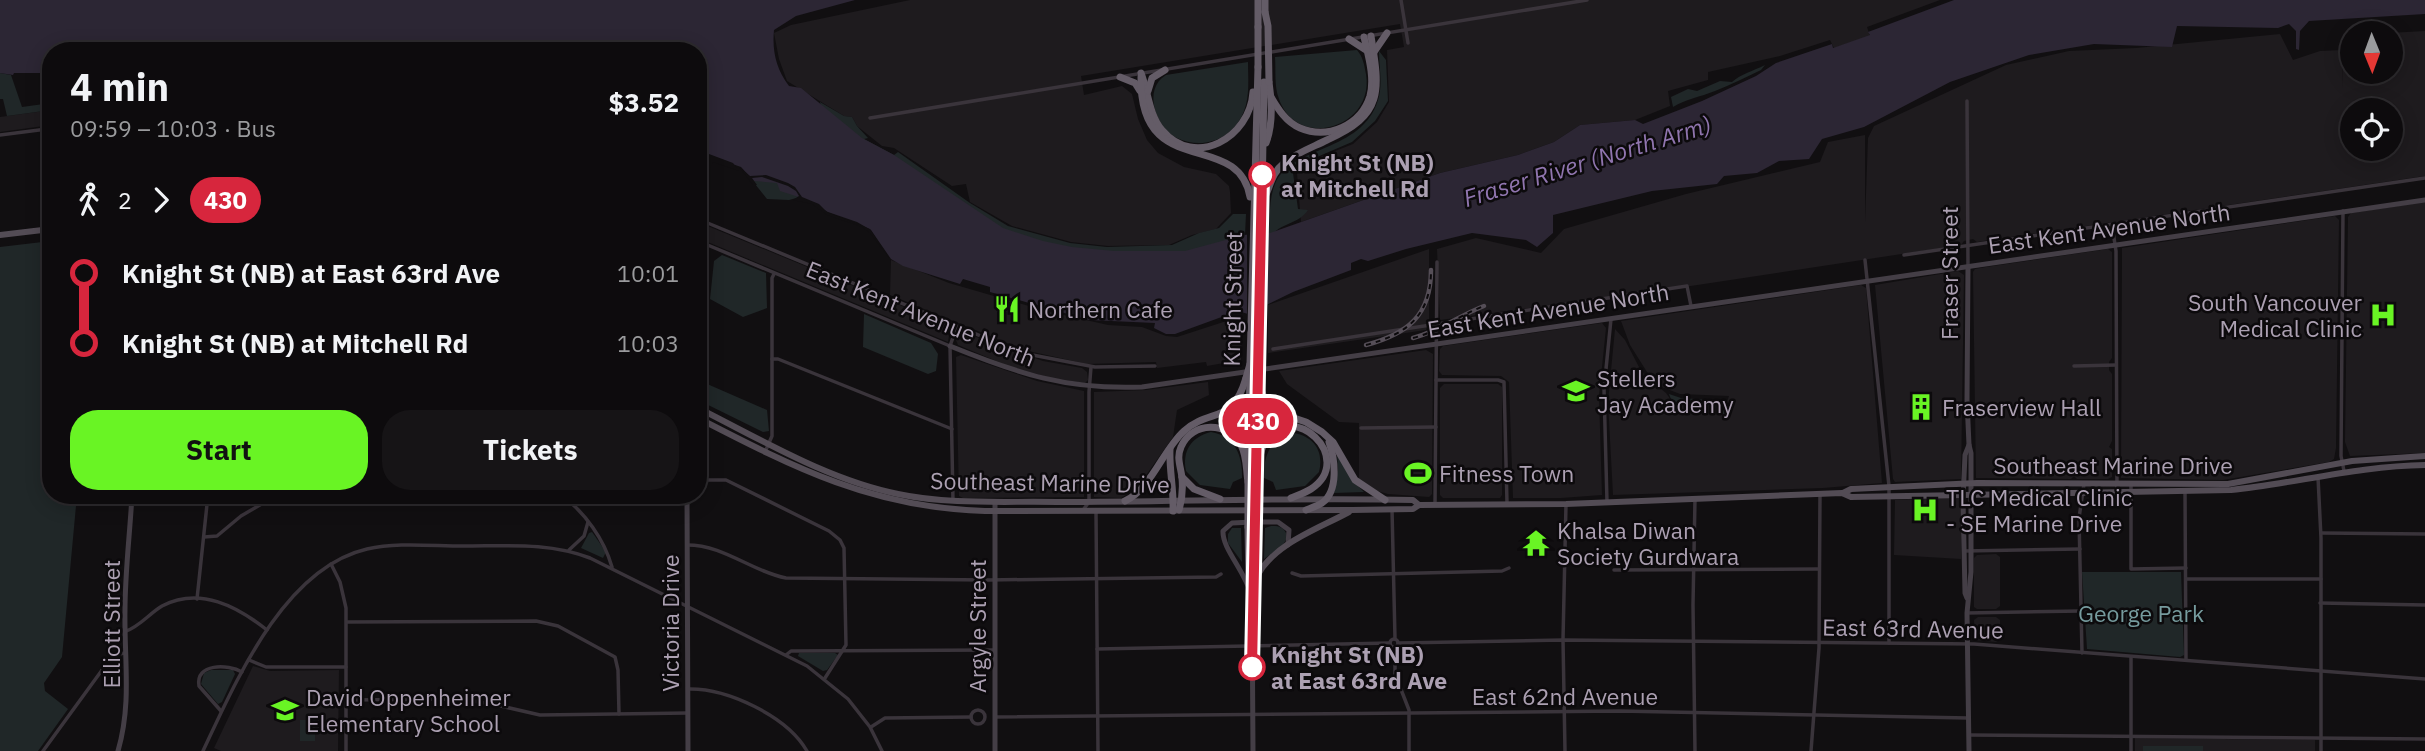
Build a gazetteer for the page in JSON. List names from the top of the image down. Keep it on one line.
{"streets":{"highway":["Knight Street"],"main road":["Southeast Marine Drive"],"street":["East Kent Avenue North","Fraser Street","Victoria Drive","Elliott Street","Argyle Street","East 63rd Avenue","East 62nd Avenue"]},"crossings":[["East Kent Avenue North","Fraser Street"],["Fraser Street","Southeast Marine Drive"],["Fraser Street","East 63rd Avenue"],["Fraser Street","East 62nd Avenue"],["Knight Street","East 63rd Avenue"],["Knight Street","East 62nd Avenue"],["Southeast Marine Drive","Argyle Street"],["Argyle Street","East 62nd Avenue"]],"water":["Fraser River (North Arm)"],"parks":["George Park"],"places":{"other":["Knight St (NB) at Mitchell Rd","Knight St (NB) at East 63rd Ave"],"restaurant":["Northern Cafe"],"hospital":["South Vancouver Medical Clinic","TLC Medical Clinic - SE Marine Drive"],"school or university":["Stellers Jay Academy","David Oppenheimer Elementary School"],"building":["Fraserview Hall"],"sports":["Fitness Town"],"temple":["Khalsa Diwan Society Gurdwara"]},"lines":["bus line 430"],"north":"bottom","page":{"on_map":"430","heading":["4 min","09:59 – 10:03 · Bus","$3.52"],"legs":["2","430"],"list":[{"name":"Knight St (NB) at East 63rd Ave","value":"10:01"},{"name":"Knight St (NB) at Mitchell Rd","value":"10:03"}],"buttons":["Start","Tickets"]}}
